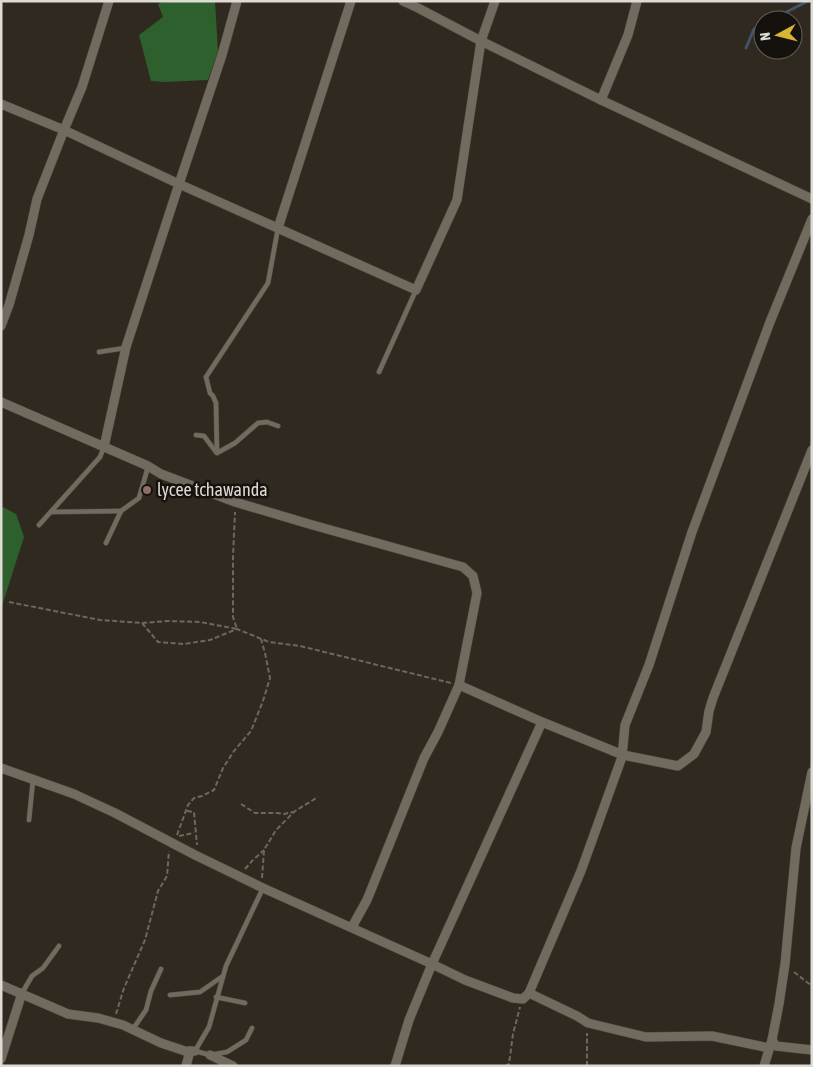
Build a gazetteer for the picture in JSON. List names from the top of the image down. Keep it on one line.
{"places":["lycee tchawanda"],"north":"left"}
